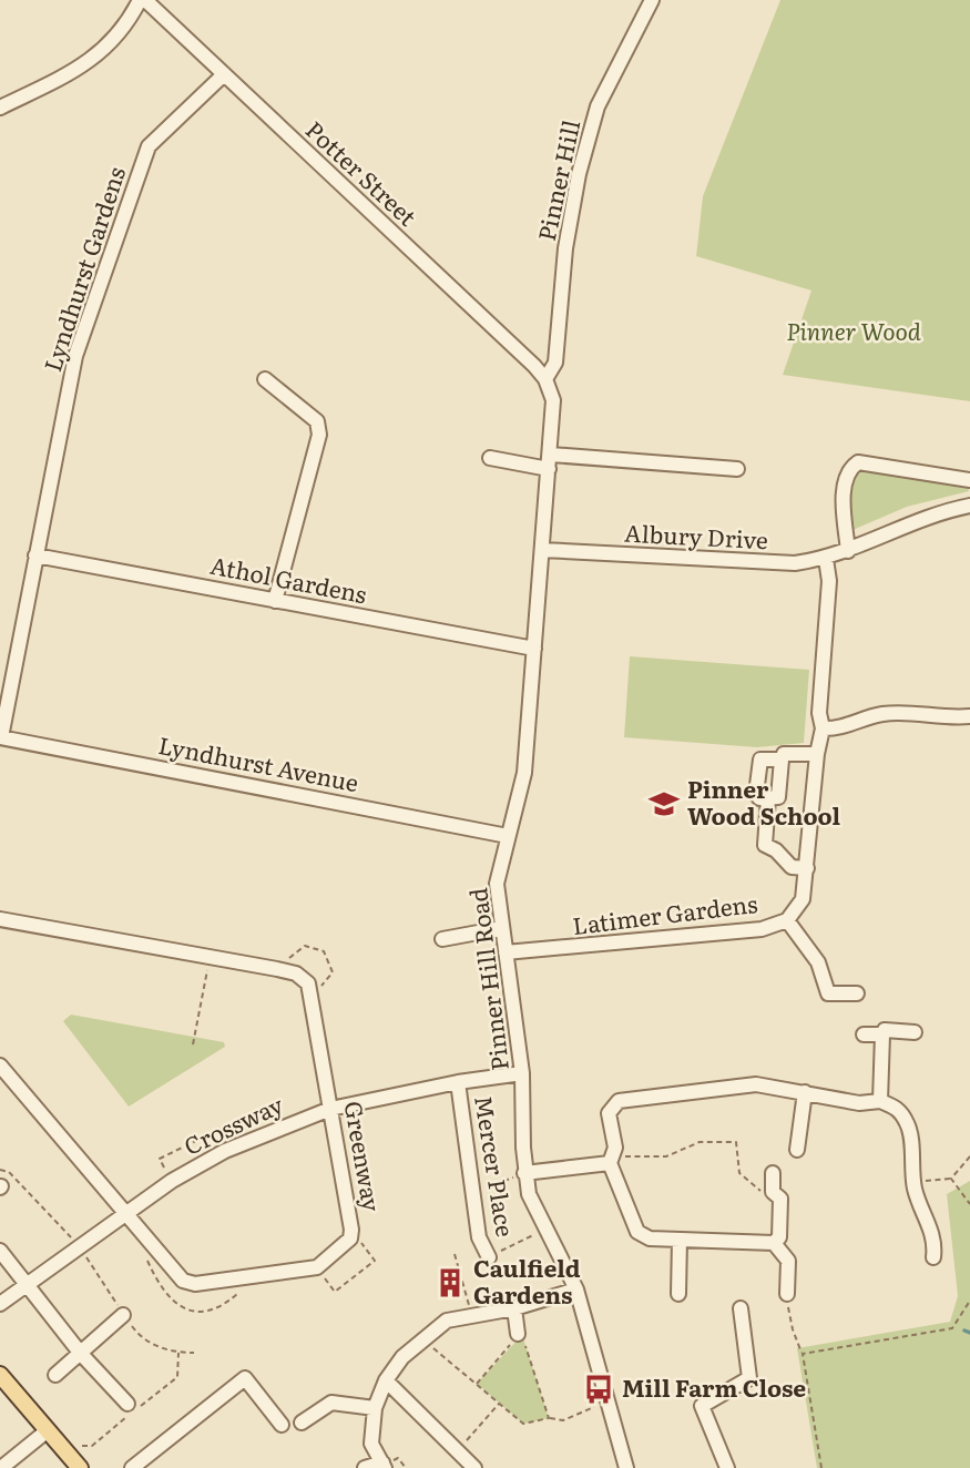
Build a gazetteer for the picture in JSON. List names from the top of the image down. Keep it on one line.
{"streets":{"street":["Potter Street","Pinner Hill","Lyndhurst Gardens","Albury Drive","Athol Gardens","Lyndhurst Avenue","Latimer Gardens","Pinner Hill Road","Crossway","Greenway","Mercer Place"]},"crossings":[["Potter Street","Pinner Hill"],["Potter Street","Lyndhurst Gardens"],["Potter Street","Pinner Hill Road"],["Pinner Hill","Pinner Hill Road"],["Lyndhurst Gardens","Athol Gardens"],["Lyndhurst Gardens","Lyndhurst Avenue"],["Albury Drive","Latimer Gardens"],["Albury Drive","Pinner Hill Road"],["Athol Gardens","Pinner Hill Road"],["Lyndhurst Avenue","Pinner Hill Road"],["Latimer Gardens","Pinner Hill Road"],["Pinner Hill Road","Crossway"],["Crossway","Greenway"],["Crossway","Mercer Place"]],"parks":["Pinner Wood"],"places":{"school or university":["Pinner Wood School"],"building":["Caulfield Gardens"],"bus stop":["Mill Farm Close"]}}
